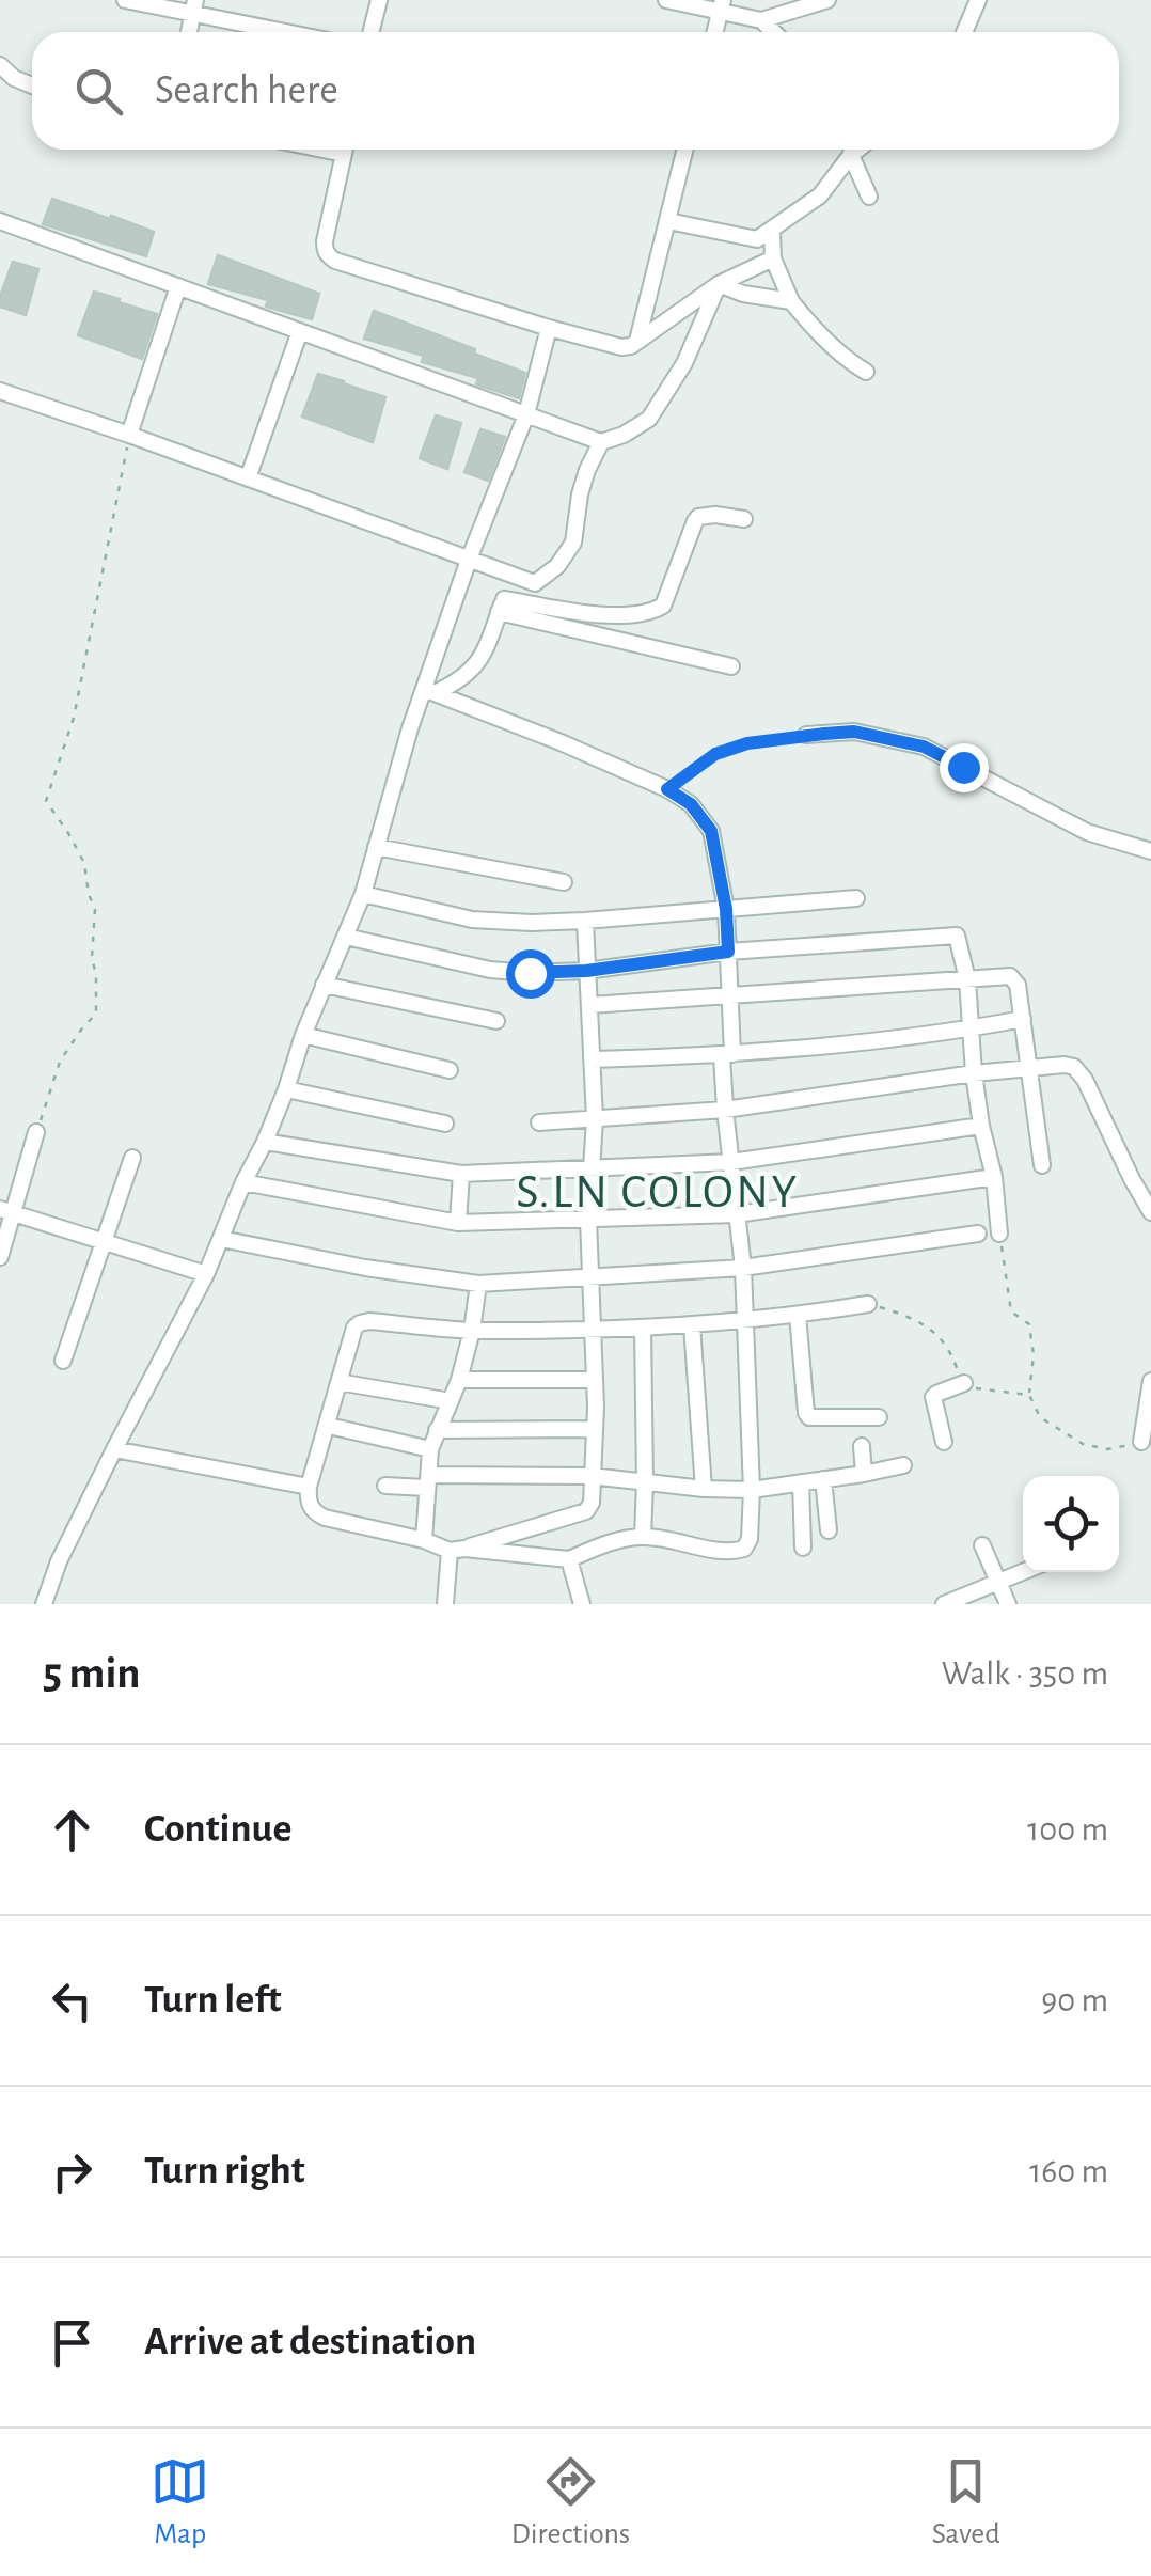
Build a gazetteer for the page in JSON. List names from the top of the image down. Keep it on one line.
{"districts":["S.LN COLONY"],"page":{"search":"Search here","heading":["5 min","Walk · 350 m"],"list":[["Continue","100 m"],["Turn left","90 m"],["Turn right","160 m"],"Arrive at destination"],"nav":["Map","Directions","Saved"]}}
